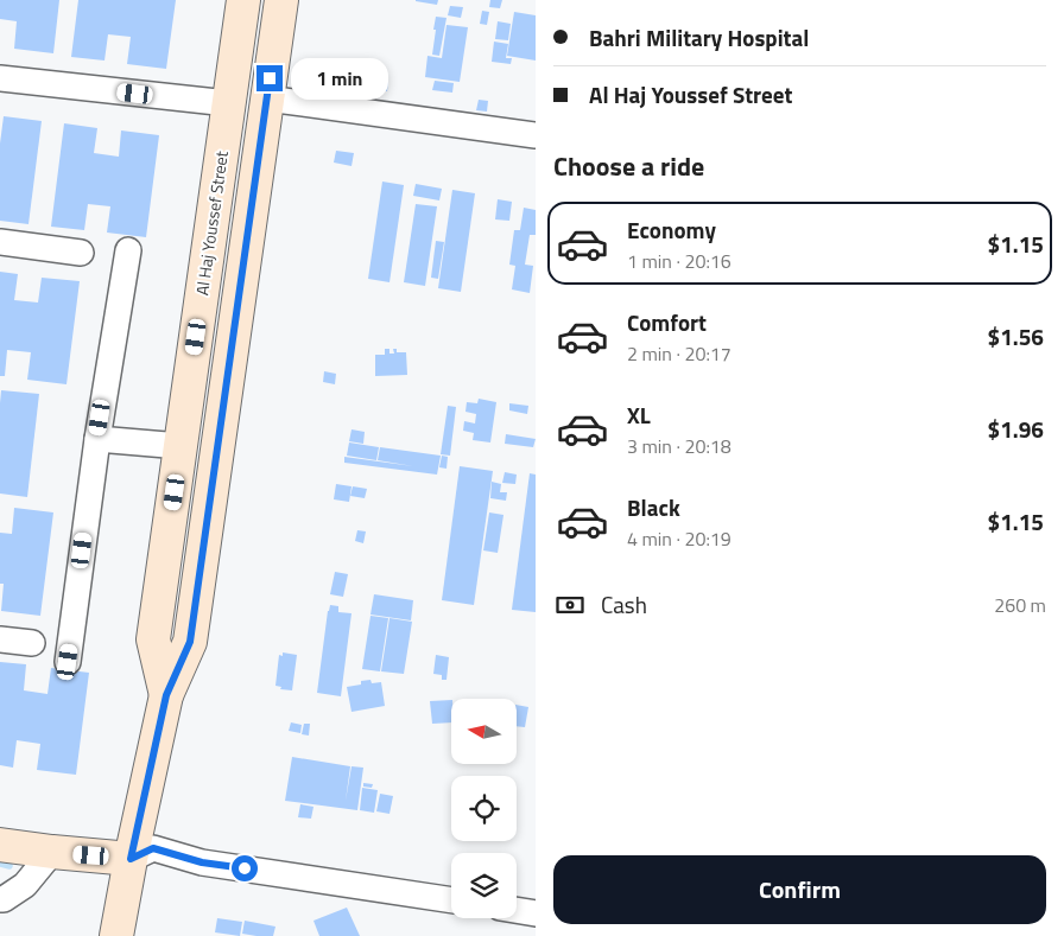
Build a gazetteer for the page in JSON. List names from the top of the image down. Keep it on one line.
{"streets":{"main road":["Al Haj Youssef Street"]},"north":"left","page":{"banner":["Bahri Military Hospital","Al Haj Youssef Street"],"bubble":"1 min","heading":"Choose a ride","list":[{"name":"Economy","note":"1 min · 20:16","value":"$1.15"},{"name":"Comfort","note":"2 min · 20:17","value":"$1.56"},{"name":"XL","note":"3 min · 20:18","value":"$1.96"},{"name":"Black","note":"4 min · 20:19","value":"$1.15"}],"pay":["Cash","260 m"],"buttons":"Confirm"}}
